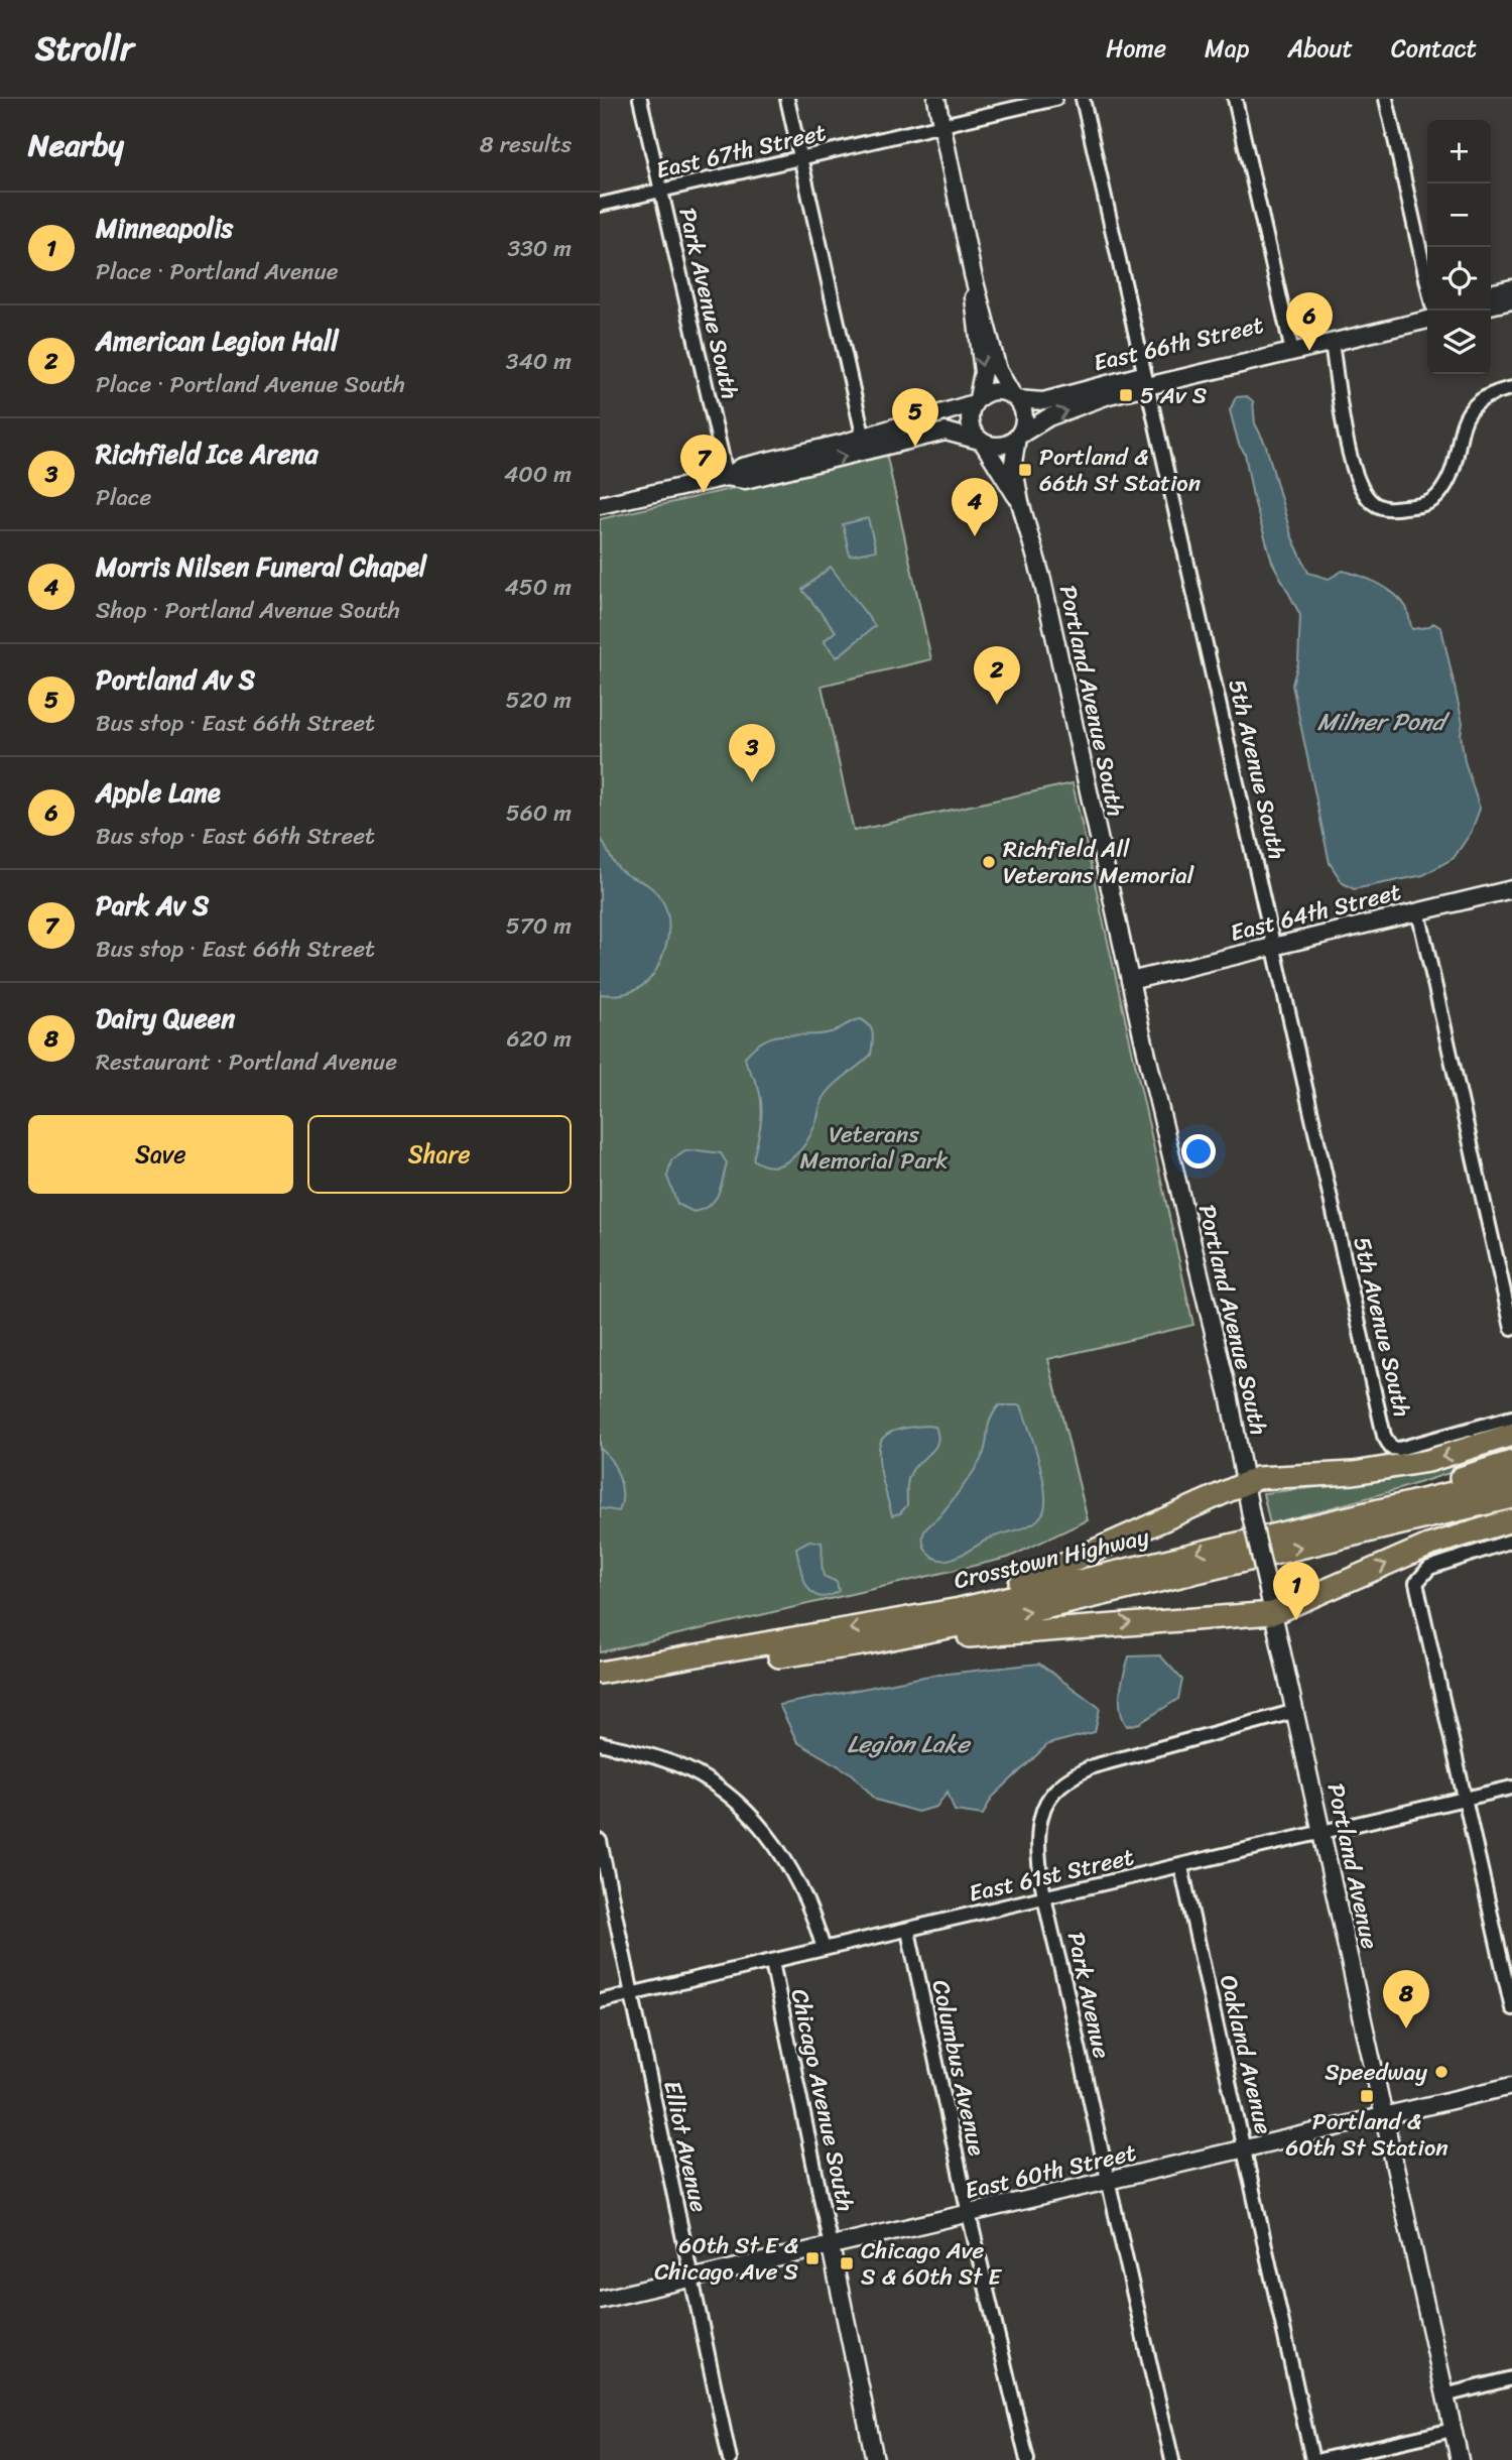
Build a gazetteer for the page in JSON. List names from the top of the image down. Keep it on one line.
{"streets":{"highway":["Crosstown Highway"],"main road":["East 66th Street","Portland Avenue South","East 64th Street","Portland Avenue","East 60th Street"],"street":["East 67th Street","Park Avenue South","5th Avenue South","East 61st Street","Park Avenue","Oakland Avenue","Columbus Avenue","Chicago Avenue South","Elliot Avenue"]},"crossings":[["East 67th Street","Park Avenue South"],["East 66th Street","Portland Avenue South"],["East 66th Street","5th Avenue South"],["Portland Avenue South","East 64th Street"],["Portland Avenue South","Portland Avenue"],["5th Avenue South","East 64th Street"],["Portland Avenue","East 61st Street"],["Portland Avenue","Park Avenue"],["Portland Avenue","East 60th Street"],["East 61st Street","Park Avenue"],["East 61st Street","Oakland Avenue"],["East 61st Street","Columbus Avenue"],["East 61st Street","Chicago Avenue South"],["East 61st Street","Elliot Avenue"],["Park Avenue","East 60th Street"],["Oakland Avenue","East 60th Street"],["Columbus Avenue","East 60th Street"],["Chicago Avenue South","East 60th Street"],["Elliot Avenue","East 60th Street"]],"water":["Milner Pond","Legion Lake"],"parks":["Veterans Memorial Park"],"places":{"transit":["5 Av S","Portland & 66th St Station","Portland & 60th St Station","60th St E & Chicago Ave S","Chicago Ave S & 60th St E"],"other":["Richfield All Veterans Memorial","Speedway"]},"page":{"header":"Strollr","nav":["Home","Map","About","Contact"],"heading":["Nearby","8 results"],"map_buttons":["+","−"],"list":[{"mark":"1","name":"Minneapolis","note":"Place · Portland Avenue","value":"330 m"},{"mark":"2","name":"American Legion Hall","note":"Place · Portland Avenue South","value":"340 m"},{"mark":"3","name":"Richfield Ice Arena","note":"Place","value":"400 m"},{"mark":"4","name":"Morris Nilsen Funeral Chapel","note":"Shop · Portland Avenue South","value":"450 m"},{"mark":"5","name":"Portland Av S","note":"Bus stop · East 66th Street","value":"520 m"},{"mark":"6","name":"Apple Lane","note":"Bus stop · East 66th Street","value":"560 m"},{"mark":"7","name":"Park Av S","note":"Bus stop · East 66th Street","value":"570 m"},{"mark":"8","name":"Dairy Queen","note":"Restaurant · Portland Avenue","value":"620 m"}],"pins":["6","5","7","4","2","3","1","8"],"buttons":["Save","Share"]}}
